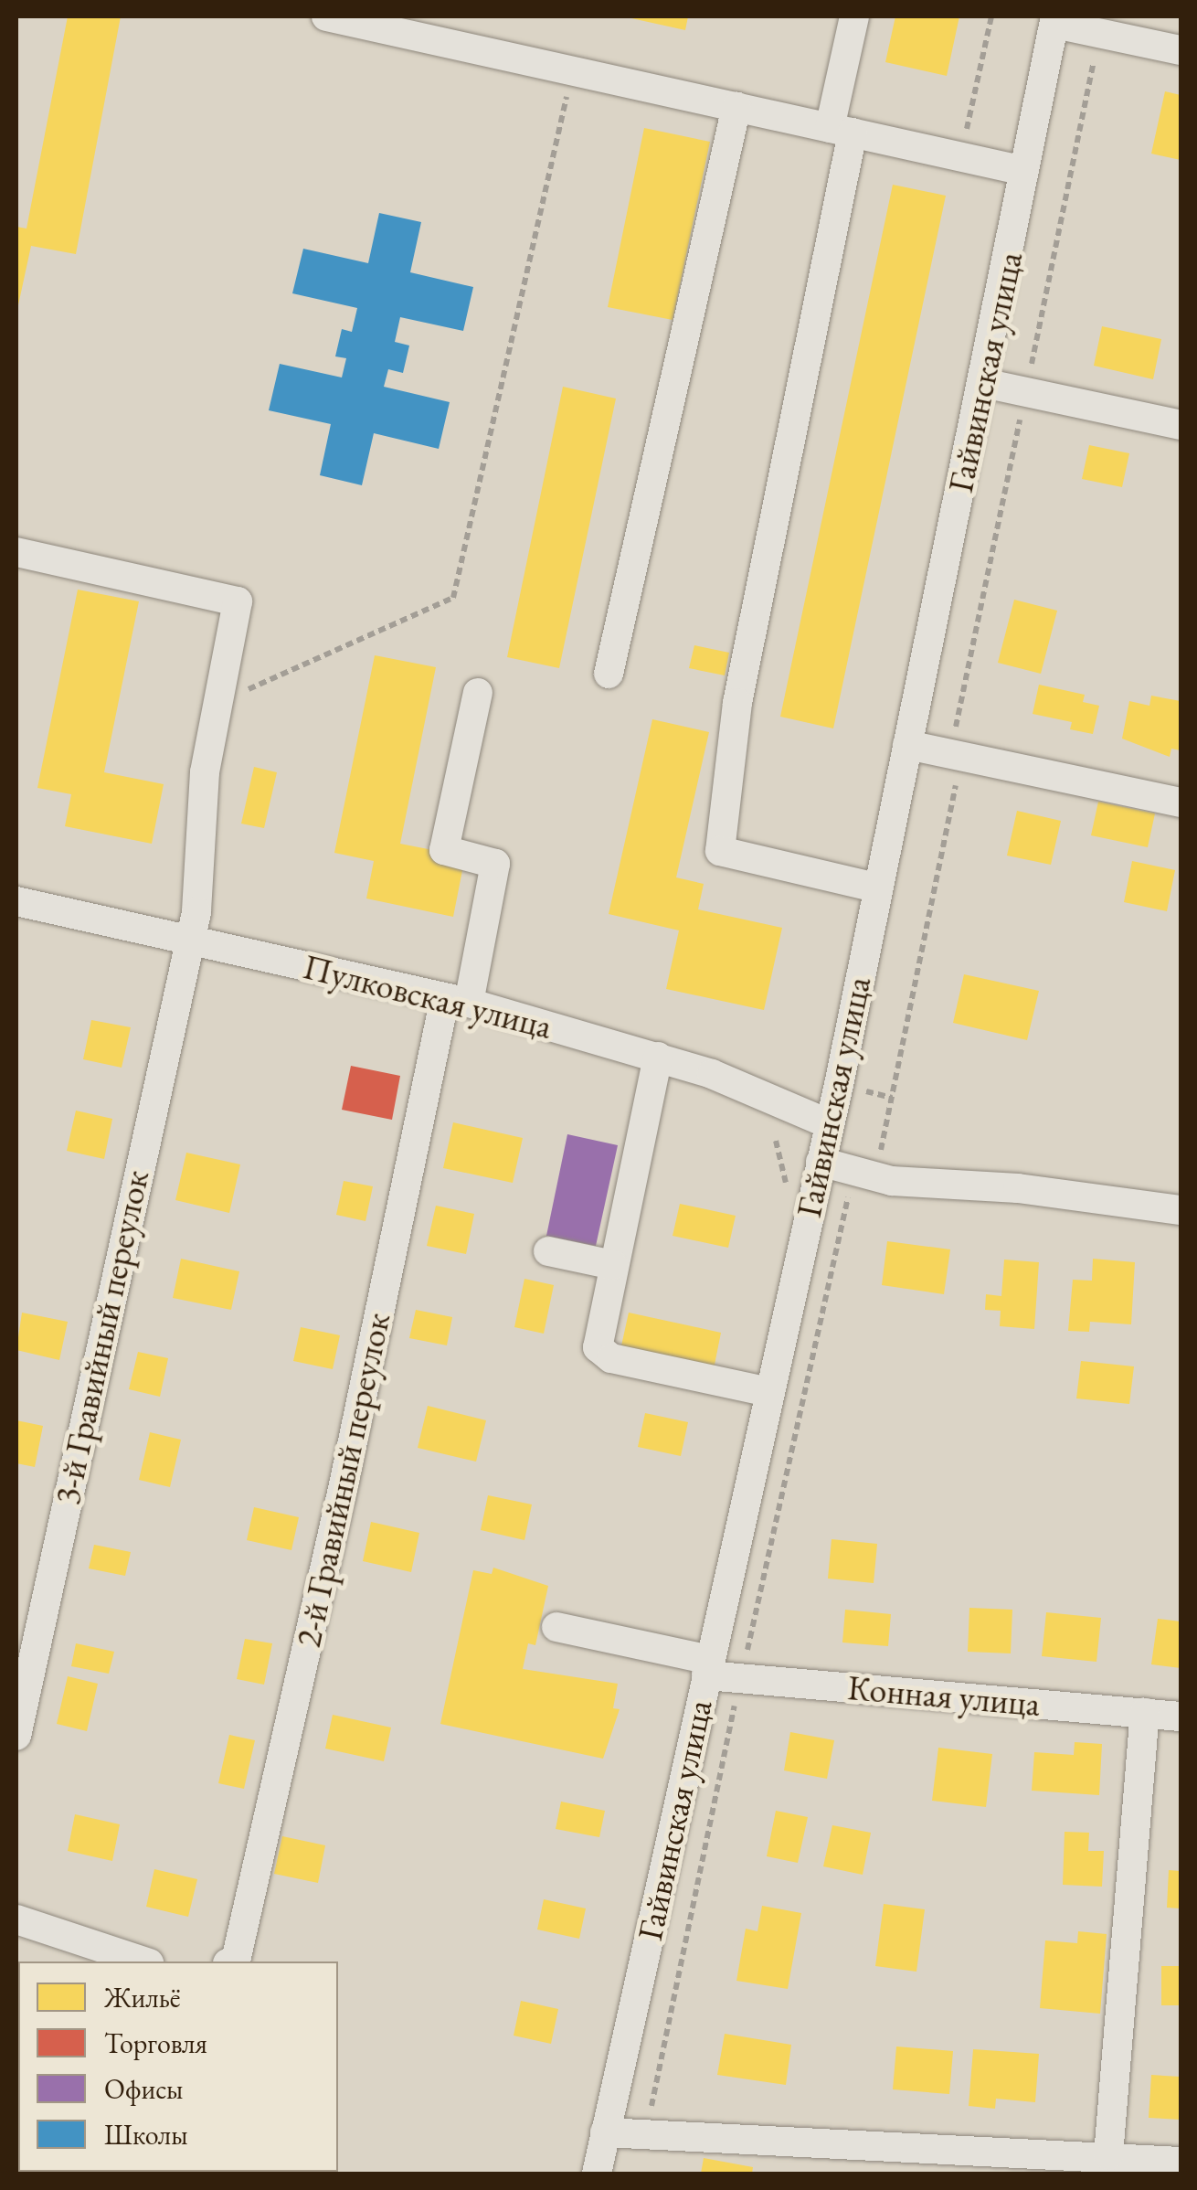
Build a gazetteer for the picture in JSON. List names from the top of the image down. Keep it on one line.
{"streets":{"street":["Гайвинская улица","Пулковская улица","3-й Гравийный переулок","2-й Гравийный переулок","Конная улица"]},"crossings":[["Гайвинская улица","Пулковская улица"],["Гайвинская улица","Конная улица"],["Пулковская улица","3-й Гравийный переулок"],["Пулковская улица","2-й Гравийный переулок"]],"legend":["Жильё","Торговля","Офисы","Школы"]}
